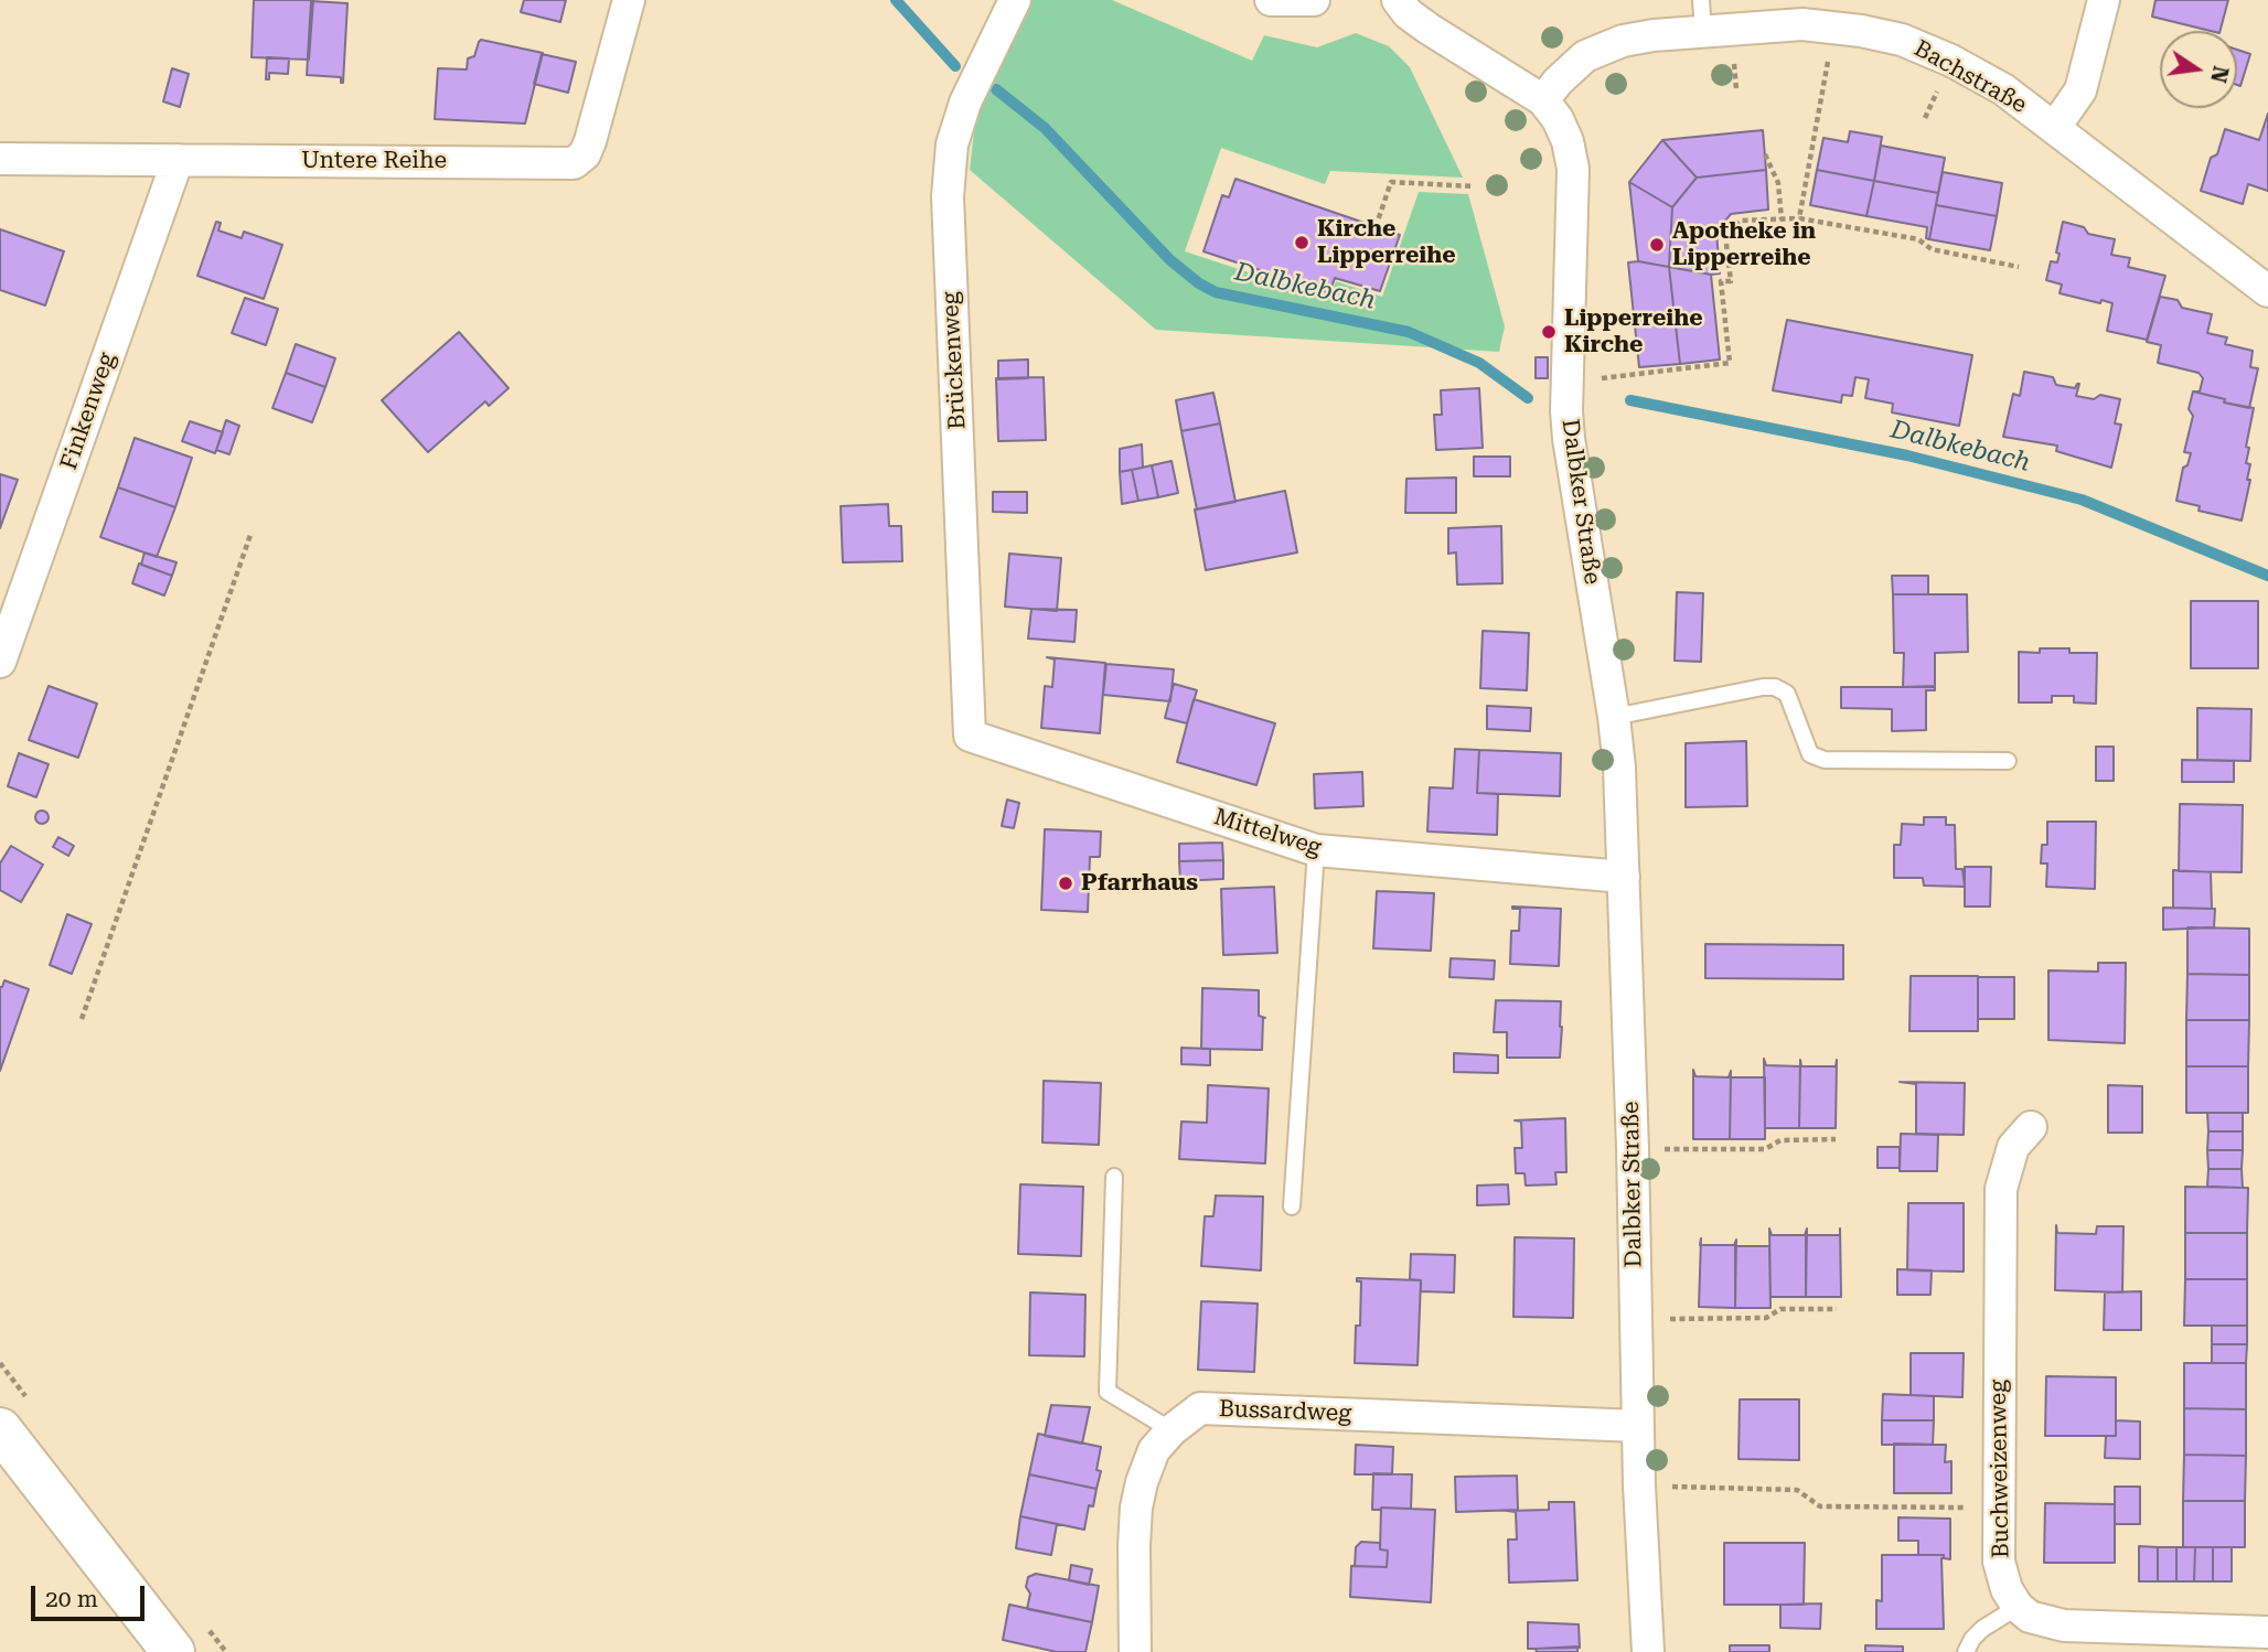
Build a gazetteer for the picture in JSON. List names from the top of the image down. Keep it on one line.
{"streets":{"street":["Bachstraße","Untere Reihe","Brückenweg","Finkenweg","Dalbker Straße","Mittelweg","Bussardweg","Buchweizenweg"]},"crossings":[["Bachstraße","Dalbker Straße"],["Untere Reihe","Finkenweg"],["Brückenweg","Mittelweg"],["Dalbker Straße","Mittelweg"],["Dalbker Straße","Bussardweg"]],"water":["Dalbkebach"],"places":["Kirche Lipperreihe","Apotheke in Lipperreihe","Lipperreihe Kirche","Pfarrhaus"],"scale_bar":"20 m","north":"right"}
